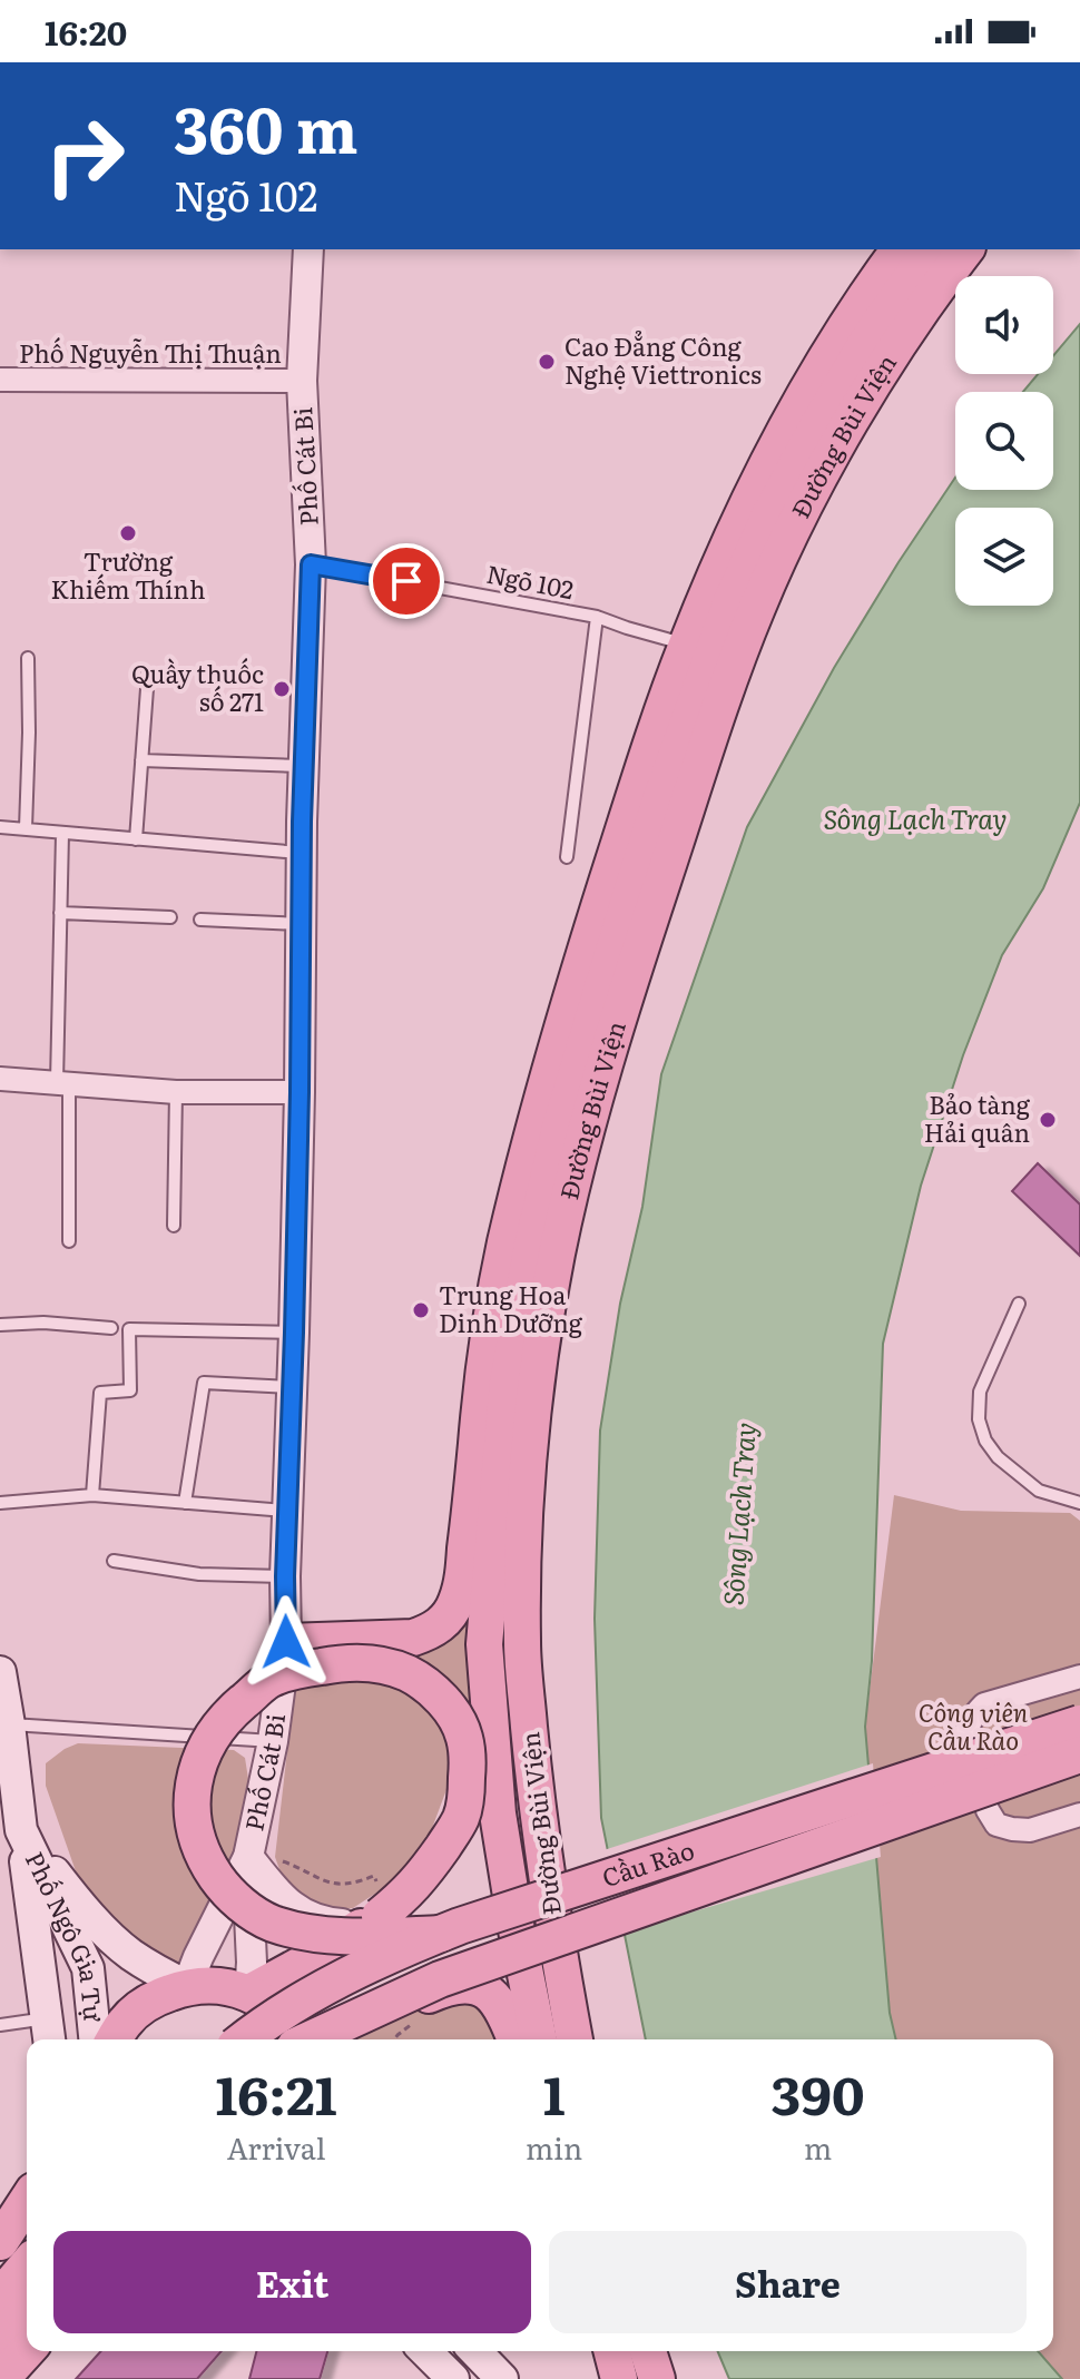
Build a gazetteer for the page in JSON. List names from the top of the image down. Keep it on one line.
{"streets":{"main road":["Đường Bùi Viện","Cầu Rào","Phố Ngô Gia Tự"],"street":["Phố Nguyễn Thị Thuận","Phố Cát Bi"],"lane":["Ngõ 102"]},"crossings":[["Phố Nguyễn Thị Thuận","Phố Cát Bi"],["Đường Bùi Viện","Phố Cát Bi"],["Đường Bùi Viện","Ngõ 102"],["Phố Cát Bi","Ngõ 102"],["Phố Cát Bi","Phố Ngô Gia Tự"]],"water":["Sông Lạch Tray"],"parks":["Công viên Cầu Rào"],"places":["Cao Đẳng Công Nghệ Viettronics","Trường Khiếm Thính","Quầy thuốc số 271","Bảo tàng Hải quân","Trung Hoa Dinh Dưỡng"],"page":{"status":"16:20","turn":["360 m","Ngõ 102"],"eta":["16:21","Arrival","1","min","390","m"],"buttons":["Exit","Share"]}}
